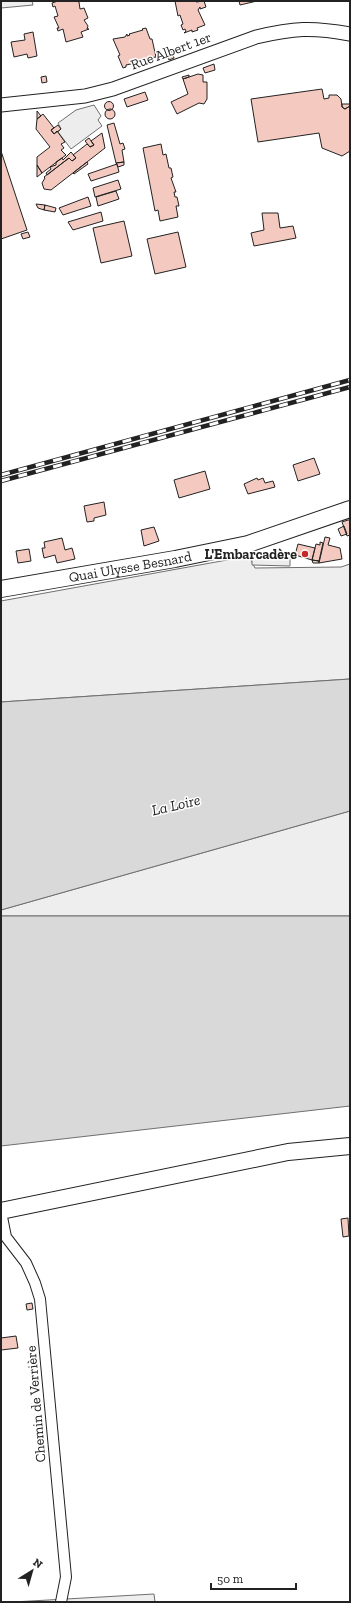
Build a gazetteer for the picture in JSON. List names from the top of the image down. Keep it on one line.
{"streets":{"main road":["Quai Ulysse Besnard"],"street":["Rue Albert 1er","Chemin de Verrière"]},"water":["La Loire"],"places":["L'Embarcadère"],"scale_bar":"50 m","north":"top right"}
